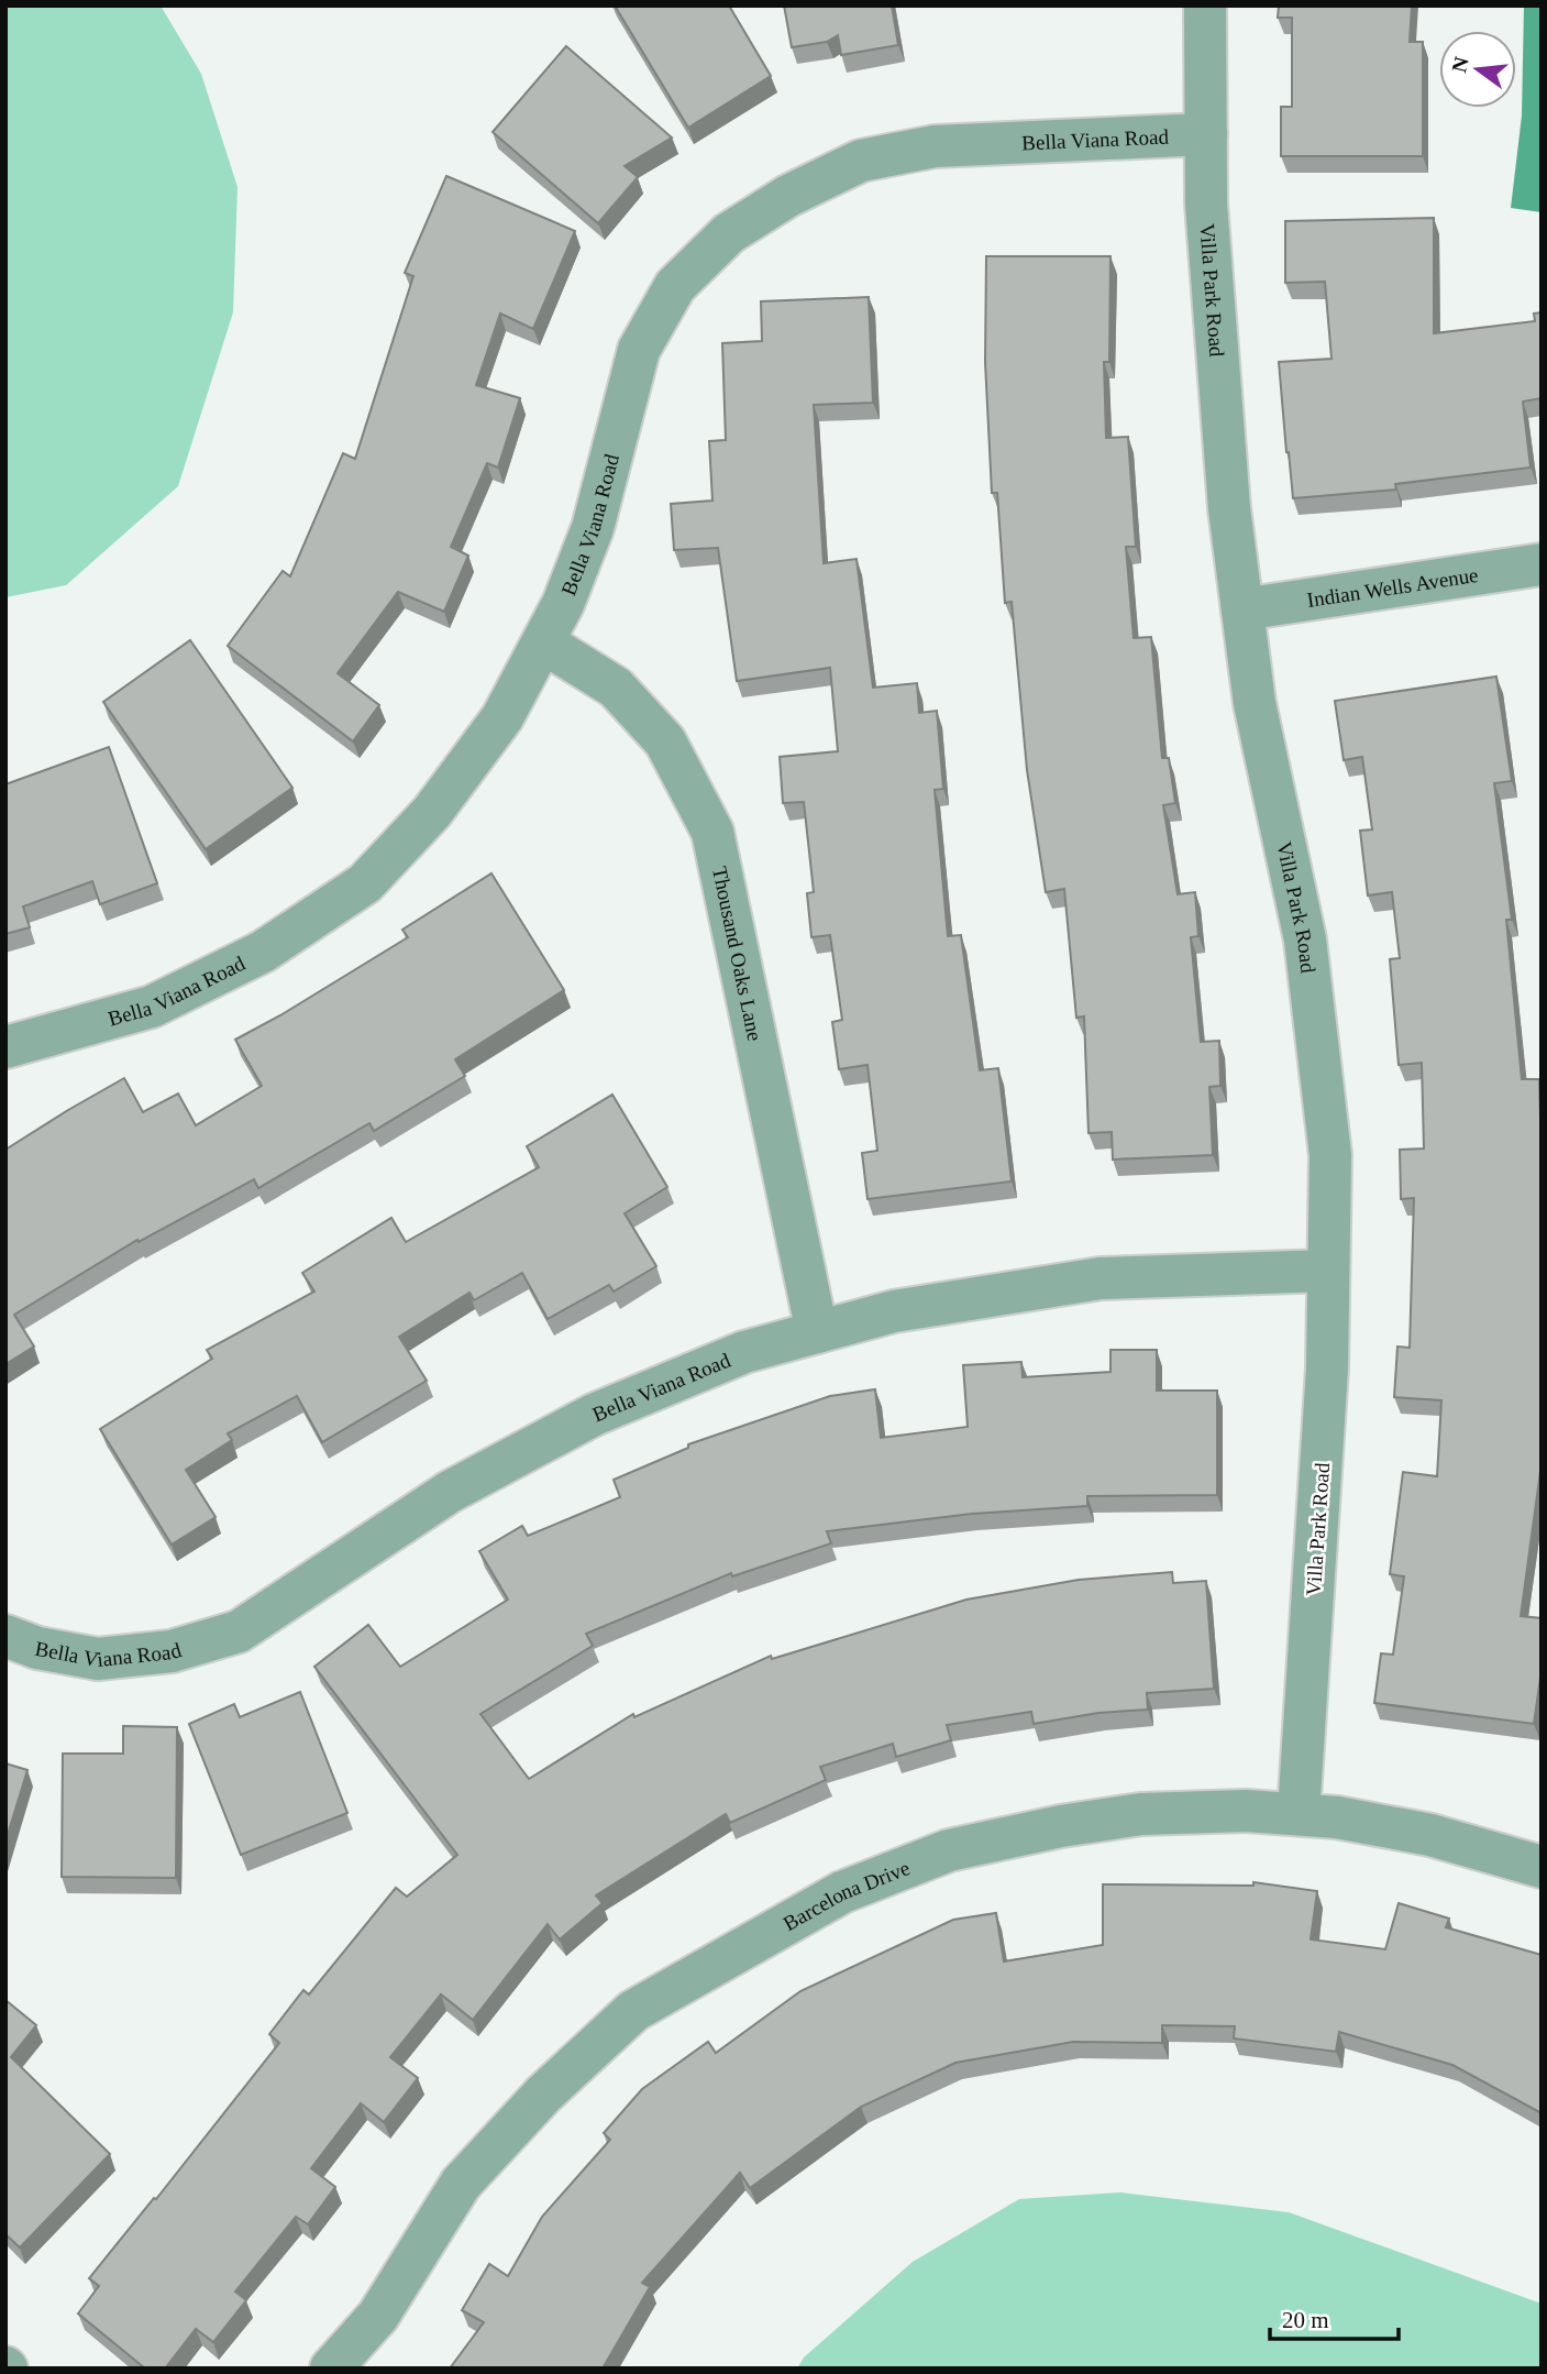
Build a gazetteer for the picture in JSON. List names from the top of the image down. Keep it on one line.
{"streets":{"street":["Bella Viana Road","Villa Park Road","Indian Wells Avenue","Thousand Oaks Lane","Barcelona Drive"]},"crossings":[["Bella Viana Road","Villa Park Road"],["Bella Viana Road","Thousand Oaks Lane"],["Villa Park Road","Indian Wells Avenue"],["Villa Park Road","Barcelona Drive"]],"scale_bar":"20 m","north":"left"}
